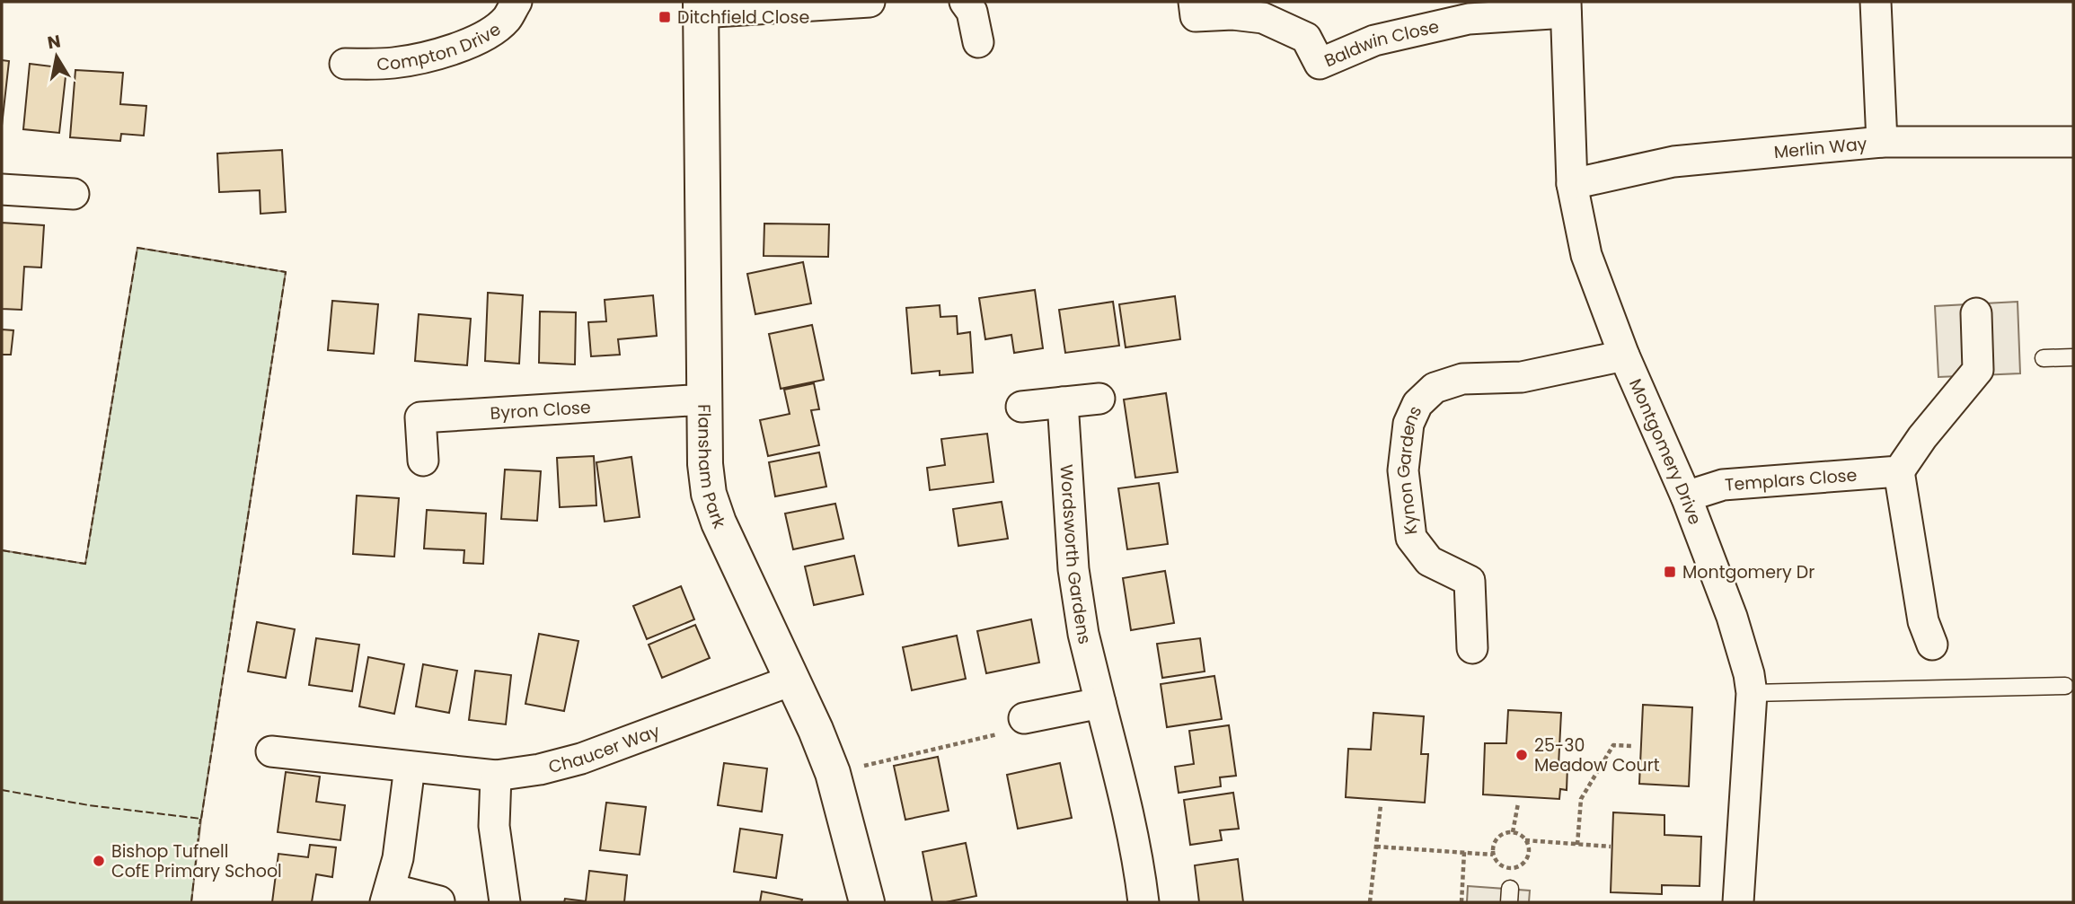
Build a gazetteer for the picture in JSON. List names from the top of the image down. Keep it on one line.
{"streets":{"street":["Compton Drive","Baldwin Close","Merlin Way","Byron Close","Montgomery Drive","Flansham Park","Kynon Gardens","Templars Close","Wordsworth Gardens","Chaucer Way"]},"crossings":[["Baldwin Close","Montgomery Drive"],["Merlin Way","Montgomery Drive"],["Byron Close","Flansham Park"],["Montgomery Drive","Kynon Gardens"],["Montgomery Drive","Templars Close"],["Flansham Park","Chaucer Way"]],"places":{"transit":["Ditchfield Close","Montgomery Dr"],"other":["25-30 Meadow Court","Bishop Tufnell CofE Primary School"]},"north":"top"}
